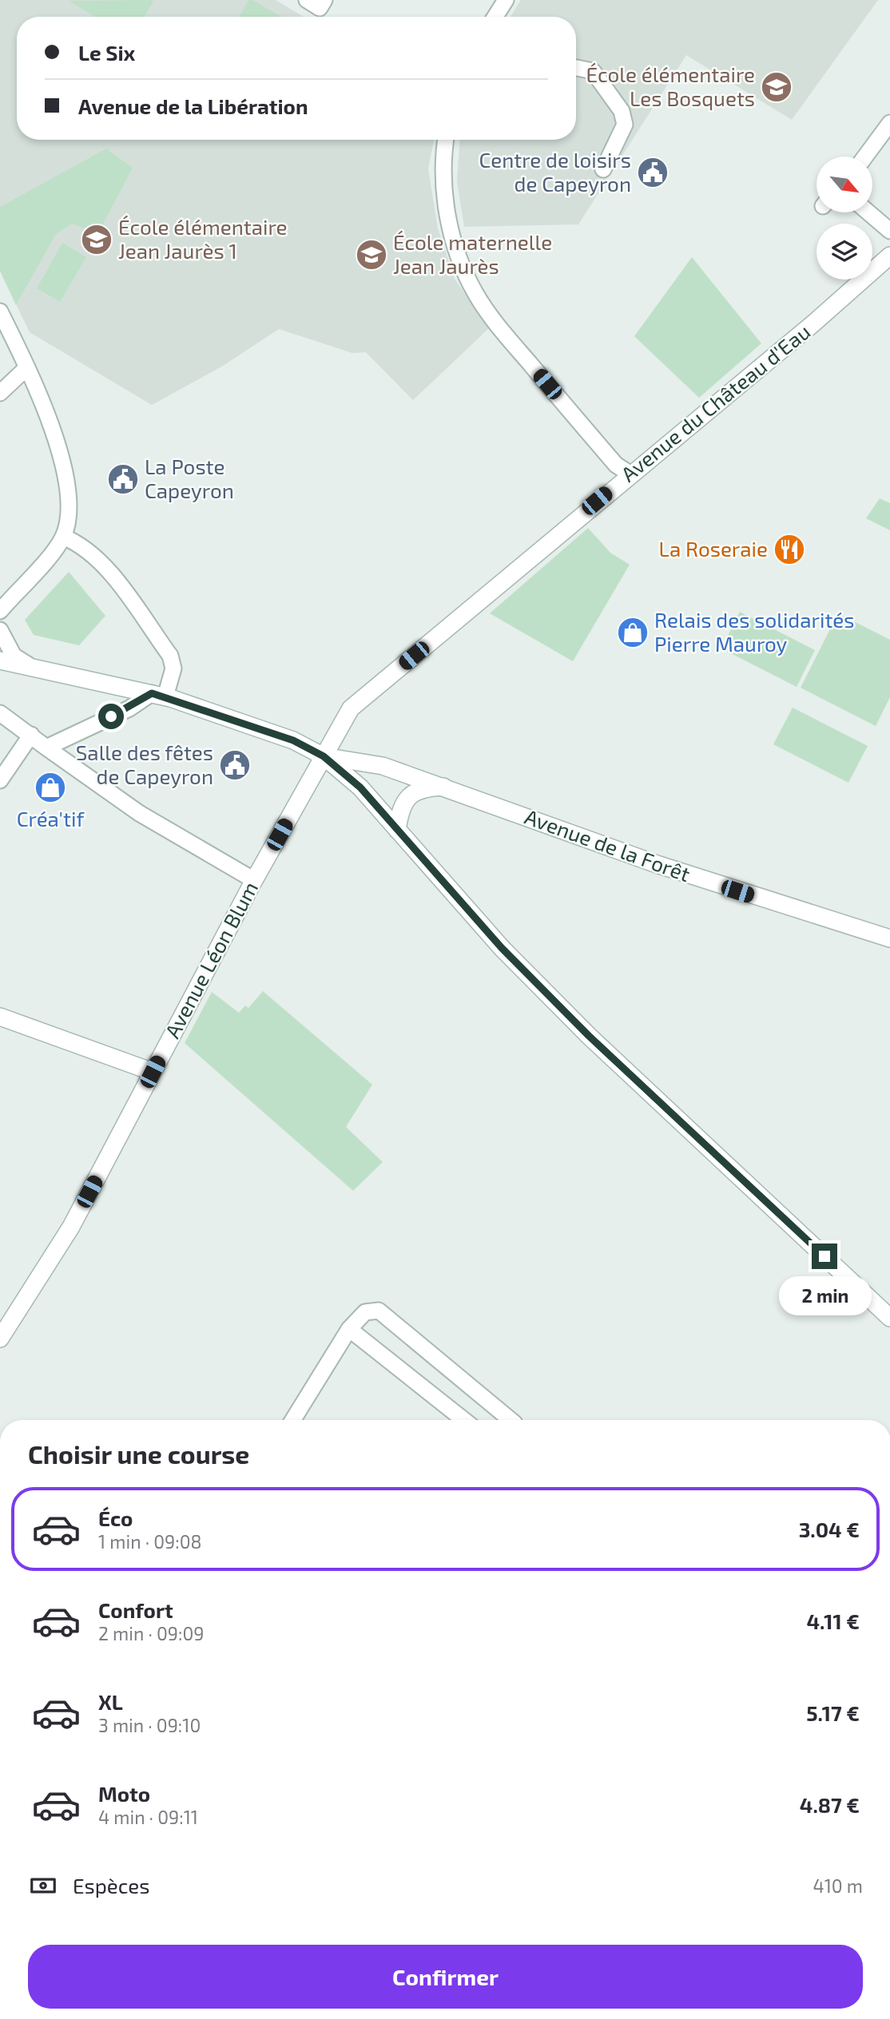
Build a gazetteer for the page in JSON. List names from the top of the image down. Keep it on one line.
{"streets":{"street":["Avenue du Château d'Eau","Avenue de la Forêt","Avenue Léon Blum"]},"crossings":[["Avenue du Château d'Eau","Avenue de la Forêt"],["Avenue du Château d'Eau","Avenue Léon Blum"],["Avenue de la Forêt","Avenue Léon Blum"]],"places":{"school or university":["École élémentaire Les Bosquets","École élémentaire Jean Jaurès 1","École maternelle Jean Jaurès"],"public building":["Centre de loisirs de Capeyron","La Poste Capeyron","Salle des fêtes de Capeyron"],"restaurant":["La Roseraie"],"shop":["Relais des solidarités Pierre Mauroy","Créa'tif"]},"north":"bottom right","page":{"banner":["Le Six","Avenue de la Libération"],"bubble":"2 min","heading":"Choisir une course","list":[{"name":"Éco","note":"1 min · 09:08","value":"3.04 €"},{"name":"Confort","note":"2 min · 09:09","value":"4.11 €"},{"name":"XL","note":"3 min · 09:10","value":"5.17 €"},{"name":"Moto","note":"4 min · 09:11","value":"4.87 €"}],"pay":["Espèces","410 m"],"buttons":"Confirmer"}}
